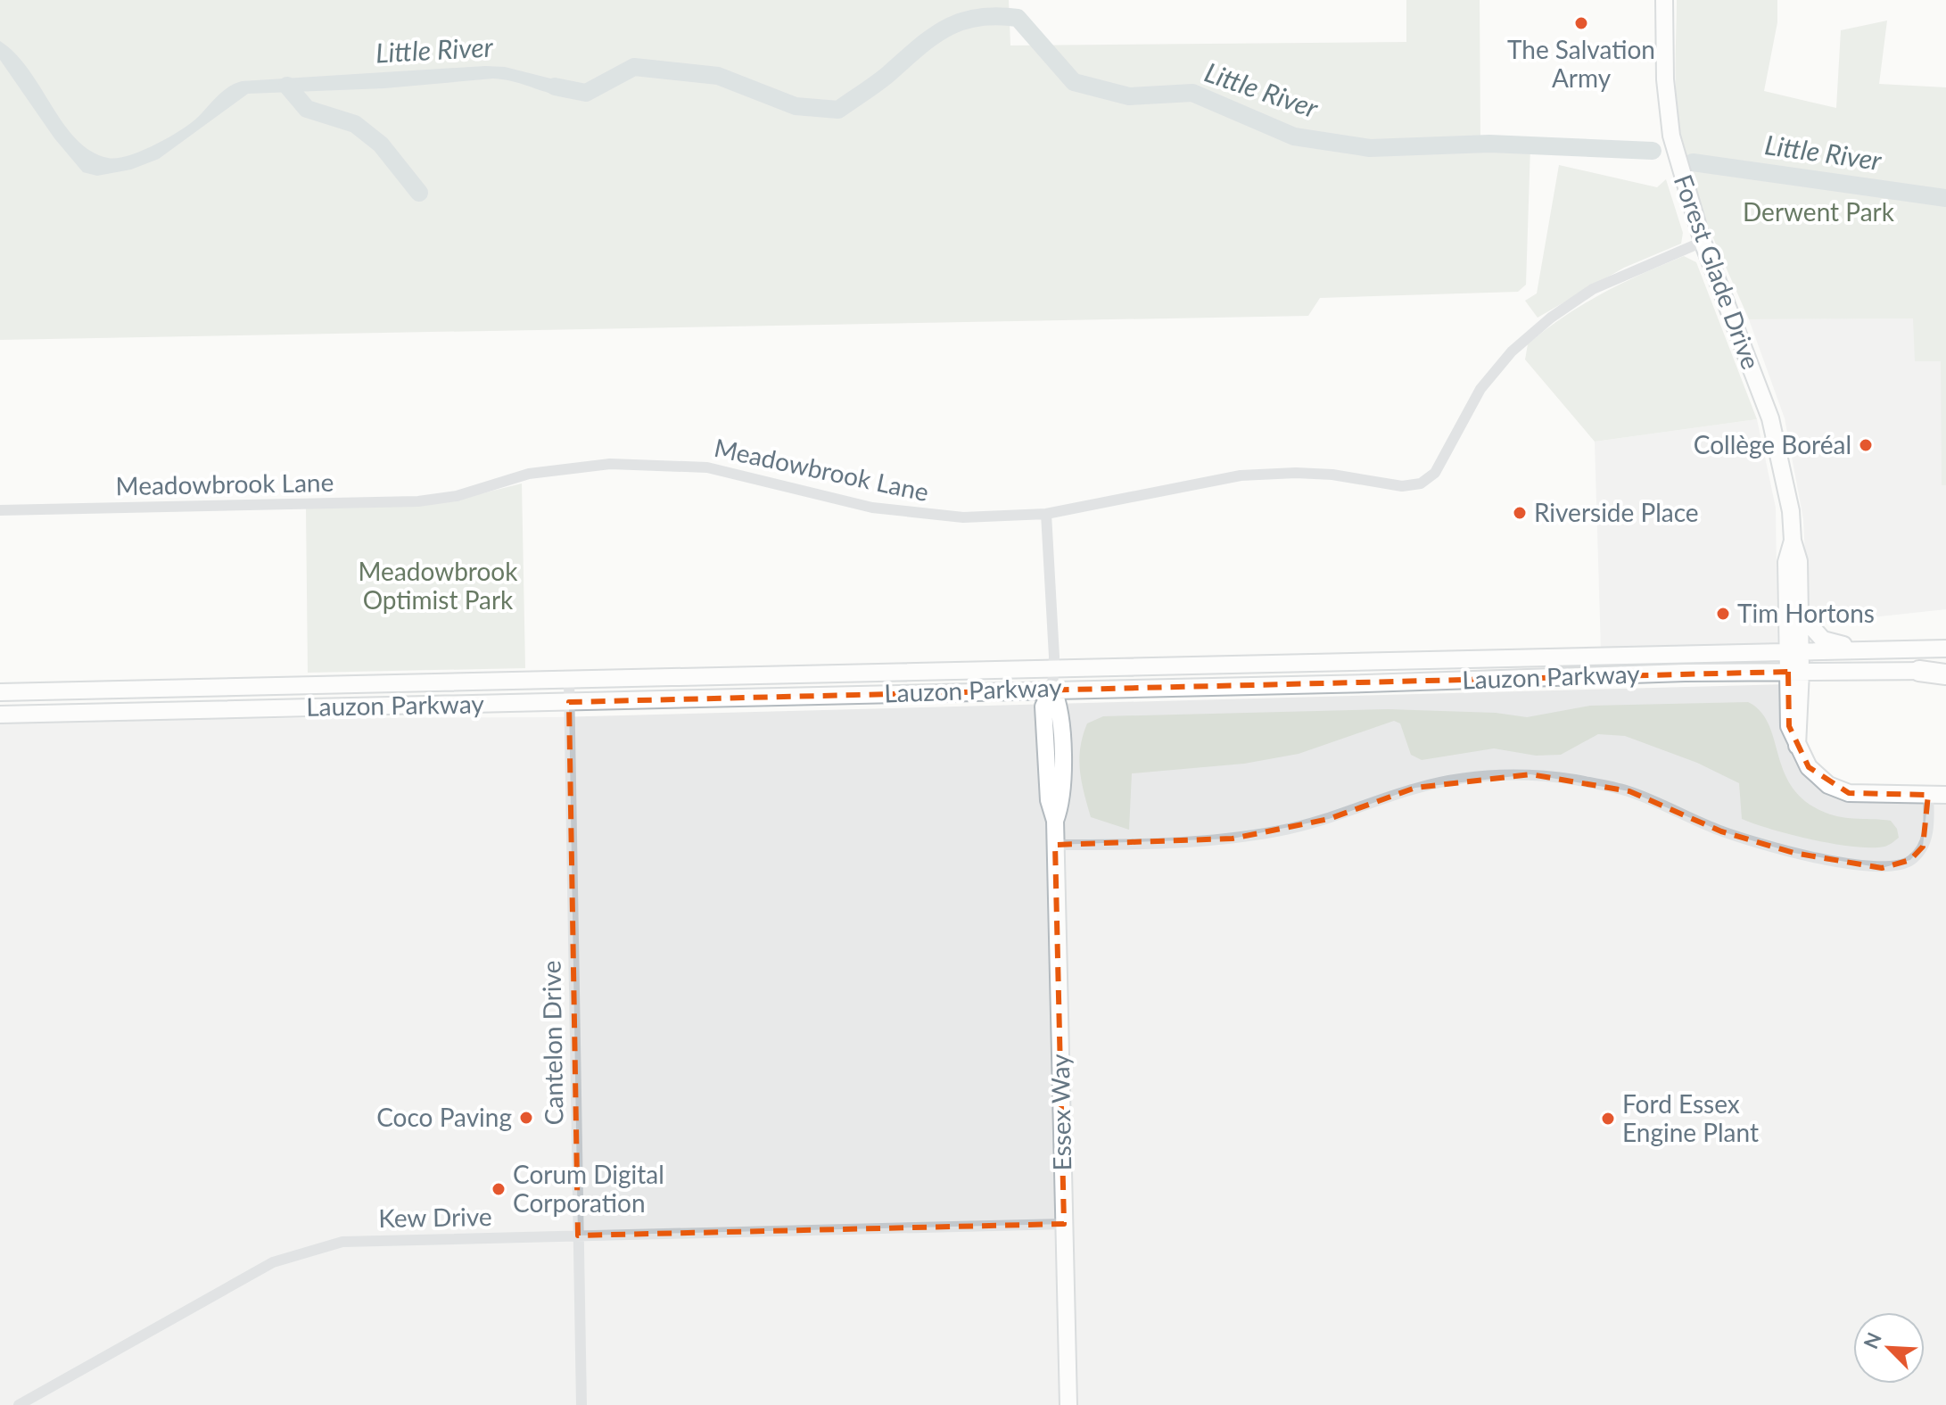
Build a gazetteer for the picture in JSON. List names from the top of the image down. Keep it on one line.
{"streets":{"main road":["Forest Glade Drive","Lauzon Parkway","Essex Way"],"street":["Meadowbrook Lane","Cantelon Drive","Kew Drive"]},"crossings":[["Forest Glade Drive","Meadowbrook Lane"],["Forest Glade Drive","Lauzon Parkway"],["Meadowbrook Lane","Essex Way"],["Lauzon Parkway","Cantelon Drive"],["Lauzon Parkway","Essex Way"],["Cantelon Drive","Kew Drive"],["Essex Way","Kew Drive"]],"water":["Little River"],"parks":["Derwent Park","Meadowbrook Optimist Park"],"places":["The Salvation Army","Collège Boréal","Riverside Place","Tim Hortons","Coco Paving","Ford Essex Engine Plant","Corum Digital Corporation"],"north":"top left"}
